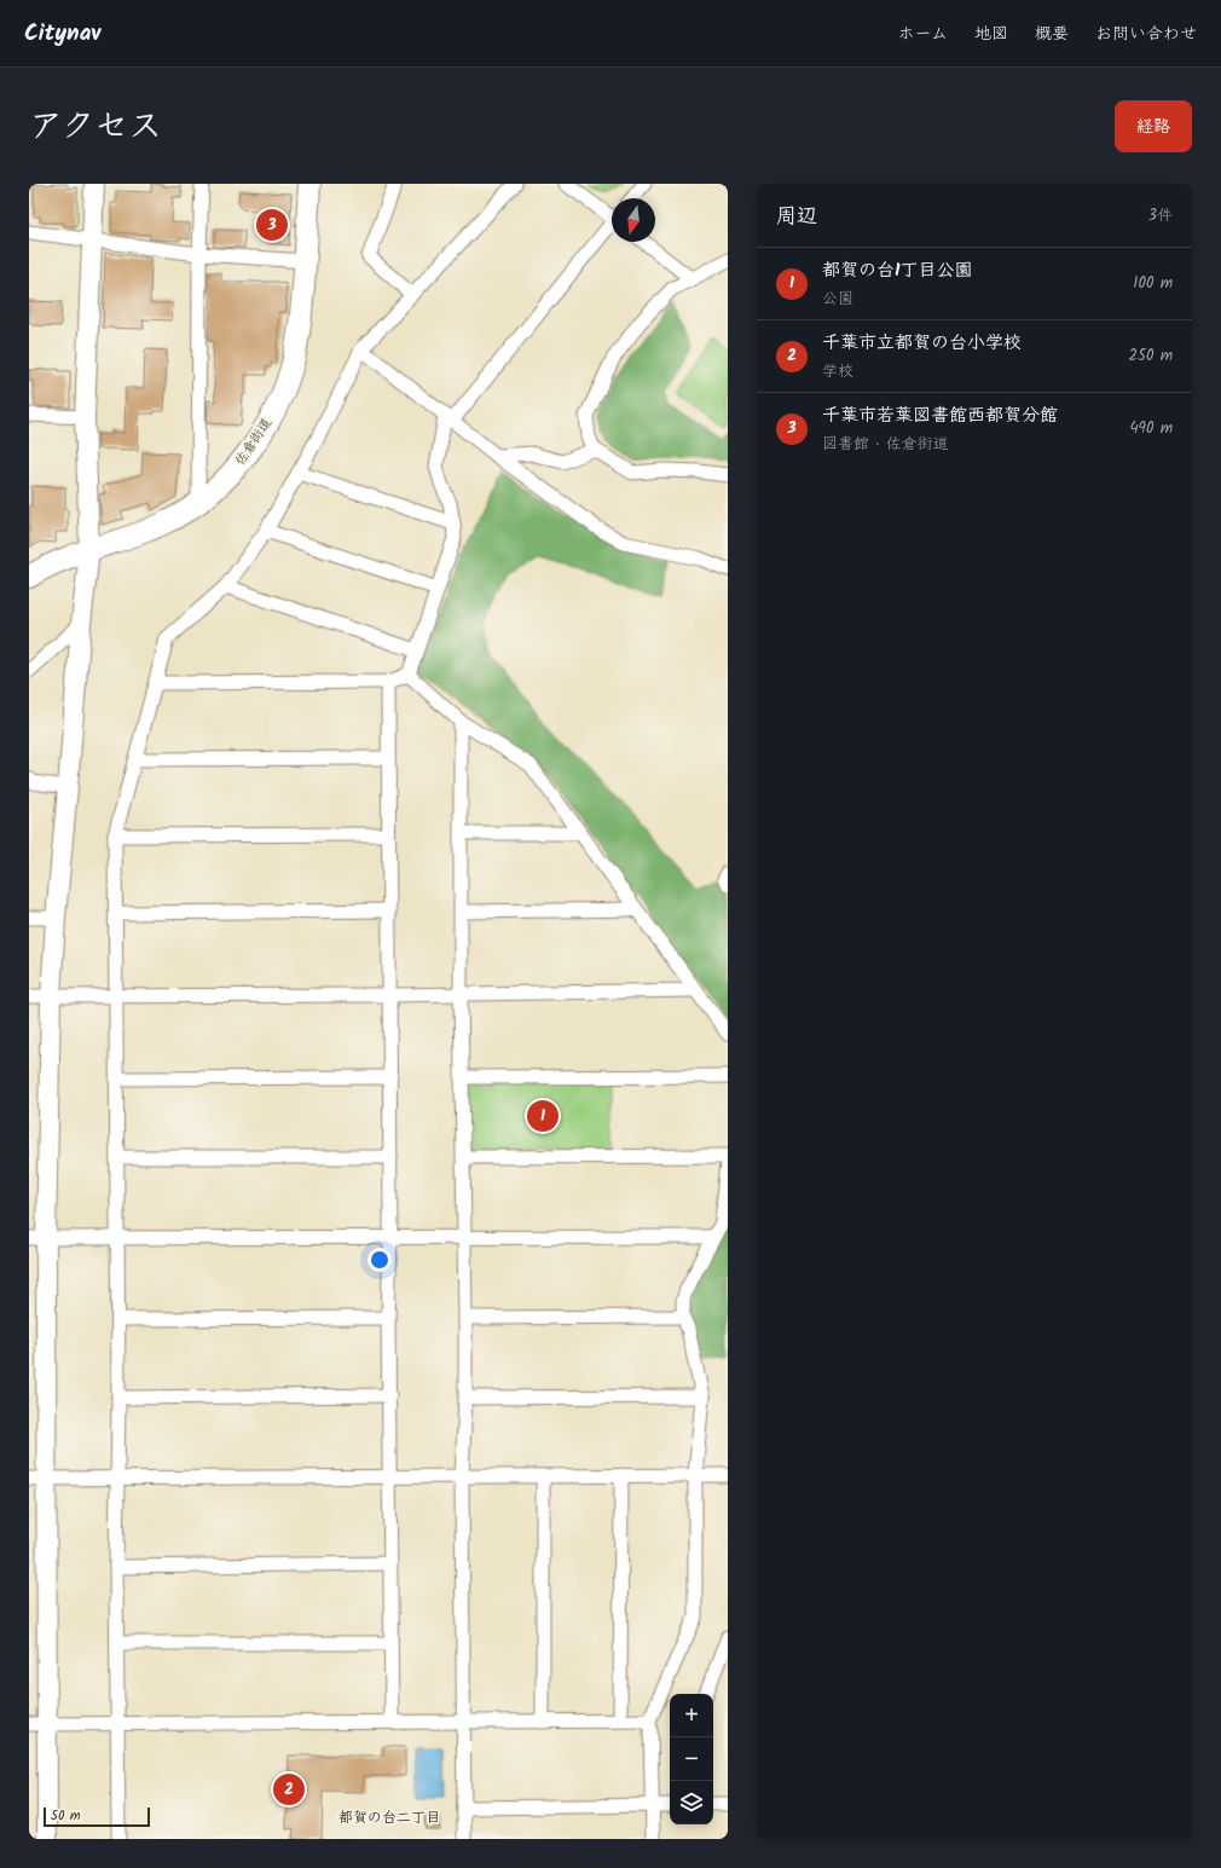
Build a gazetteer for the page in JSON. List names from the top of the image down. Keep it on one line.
{"streets":{"main road":["佐倉街道"]},"districts":["都賀の台二丁目"],"scale_bar":"50 m","north":"bottom","page":{"header":"Citynav","nav":["ホーム","地図","概要","お問い合わせ"],"title":"アクセス","buttons":"経路","heading":["周辺","3件"],"pins":["3","1","2"],"list":[{"mark":"1","name":"都賀の台1丁目公園","note":"公園","value":"100 m"},{"mark":"2","name":"千葉市立都賀の台小学校","note":"学校","value":"250 m"},{"mark":"3","name":"千葉市若葉図書館西都賀分館","note":"図書館 · 佐倉街道","value":"490 m"}],"map_buttons":["+","−"],"scale":"50 m"}}
